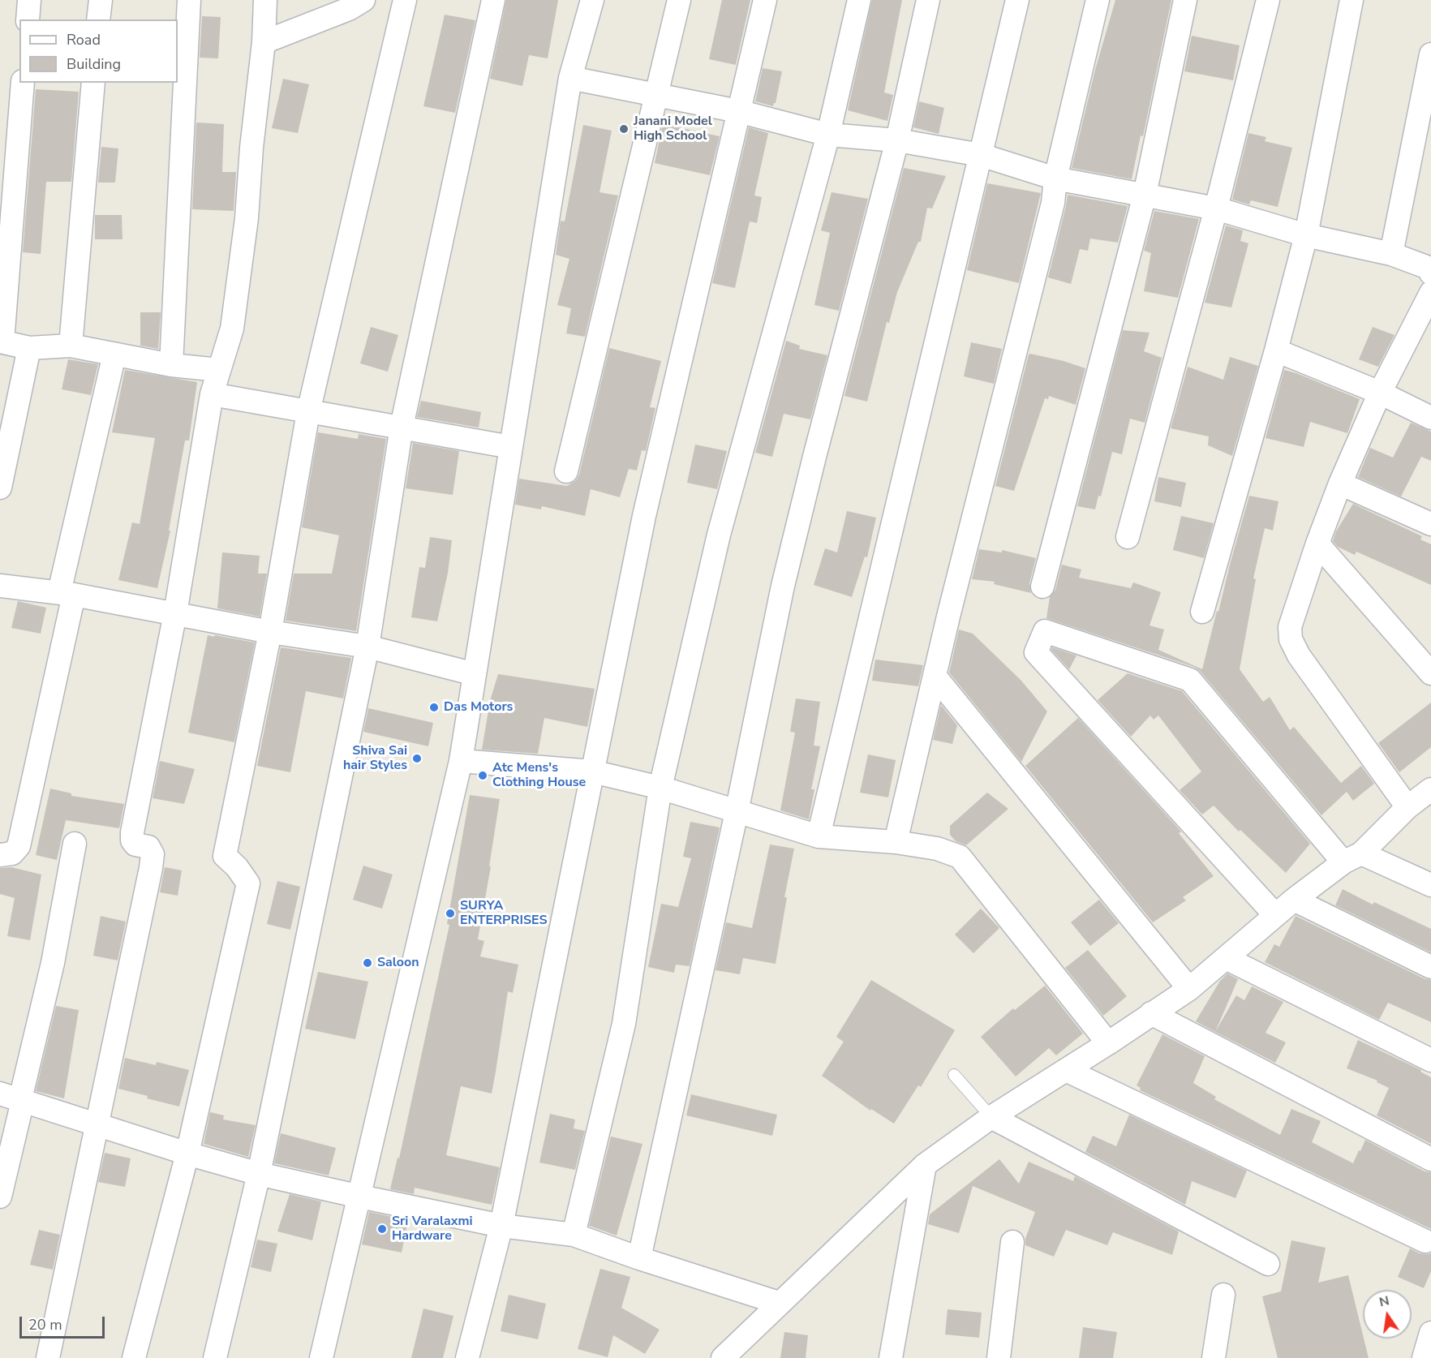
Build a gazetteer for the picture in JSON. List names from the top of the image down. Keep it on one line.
{"places":["Janani Model High School","Das Motors","Shiva Sai hair Styles","Atc Mens's Clothing House","SURYA ENTERPRISES","Saloon","Sri Varalaxmi Hardware"],"legend":["Road","Building"],"scale_bar":"20 m","north":"top"}
